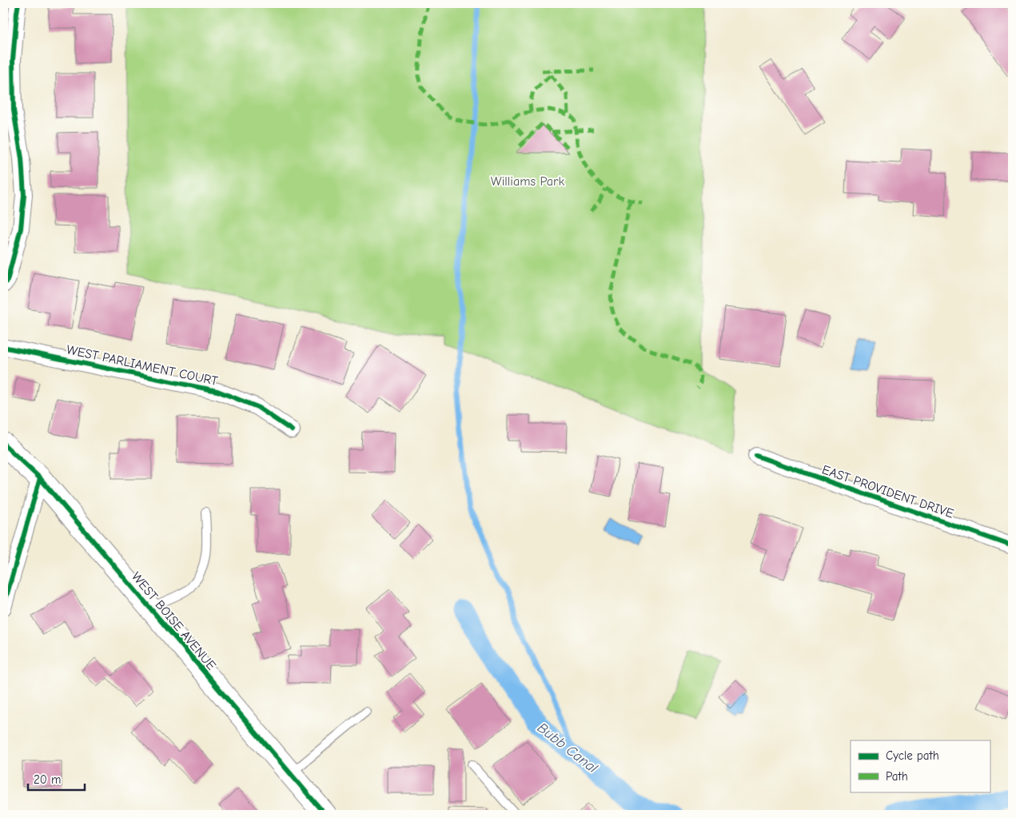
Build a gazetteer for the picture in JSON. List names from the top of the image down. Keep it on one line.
{"streets":{"street":["WEST PARLIAMENT COURT","EAST PROVIDENT DRIVE","WEST BOISE AVENUE"]},"water":["Bubb Canal"],"parks":["Williams Park"],"legend":["Cycle path","Path"],"scale_bar":"20 m"}
